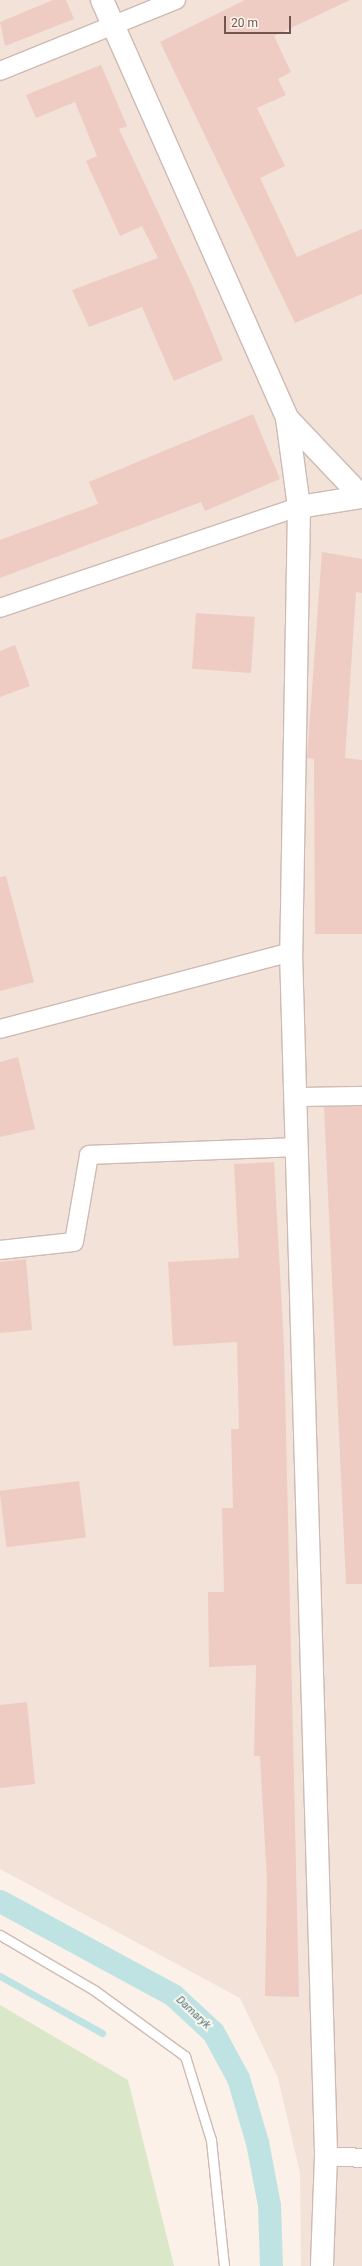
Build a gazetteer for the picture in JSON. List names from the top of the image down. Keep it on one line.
{"water":["Damaryk"],"scale_bar":"20 m"}
